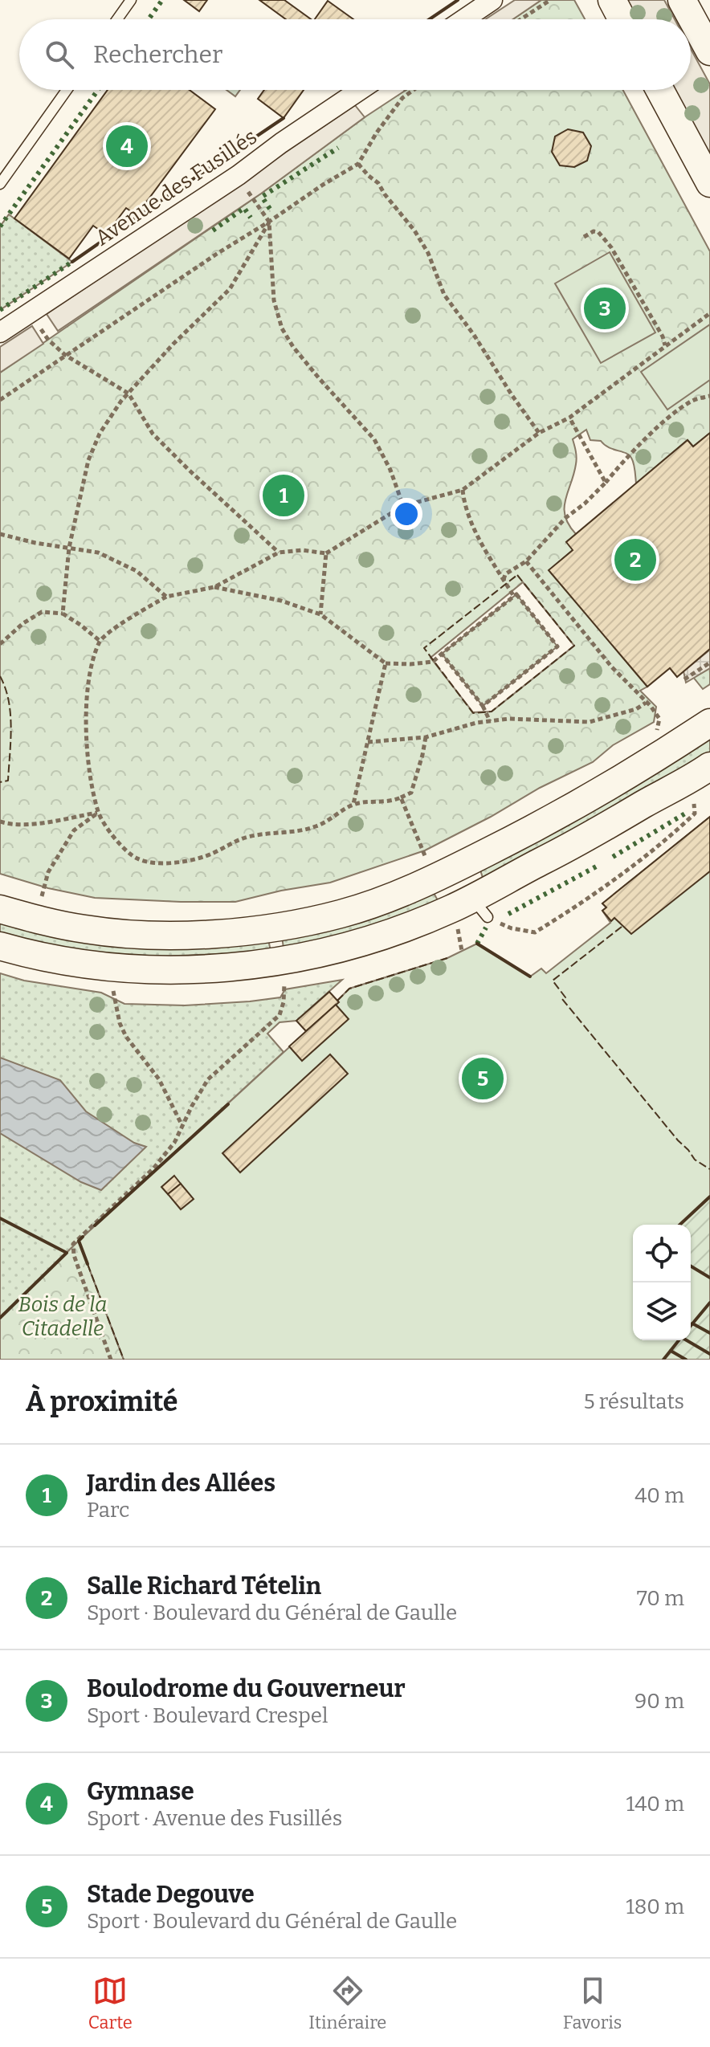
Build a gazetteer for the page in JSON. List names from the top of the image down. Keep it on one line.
{"streets":{"street":["Avenue des Fusillés"]},"parks":["Bois de la Citadelle"],"page":{"search":"Rechercher","pins":["4","3","1","2","5"],"heading":["À proximité","5 résultats"],"list":[{"mark":"1","name":"Jardin des Allées","note":"Parc","value":"40 m"},{"mark":"2","name":"Salle Richard Tételin","note":"Sport · Boulevard du Général de Gaulle","value":"70 m"},{"mark":"3","name":"Boulodrome du Gouverneur","note":"Sport · Boulevard Crespel","value":"90 m"},{"mark":"4","name":"Gymnase","note":"Sport · Avenue des Fusillés","value":"140 m"},{"mark":"5","name":"Stade Degouve","note":"Sport · Boulevard du Général de Gaulle","value":"180 m"}],"nav":["Carte","Itinéraire","Favoris"]}}
